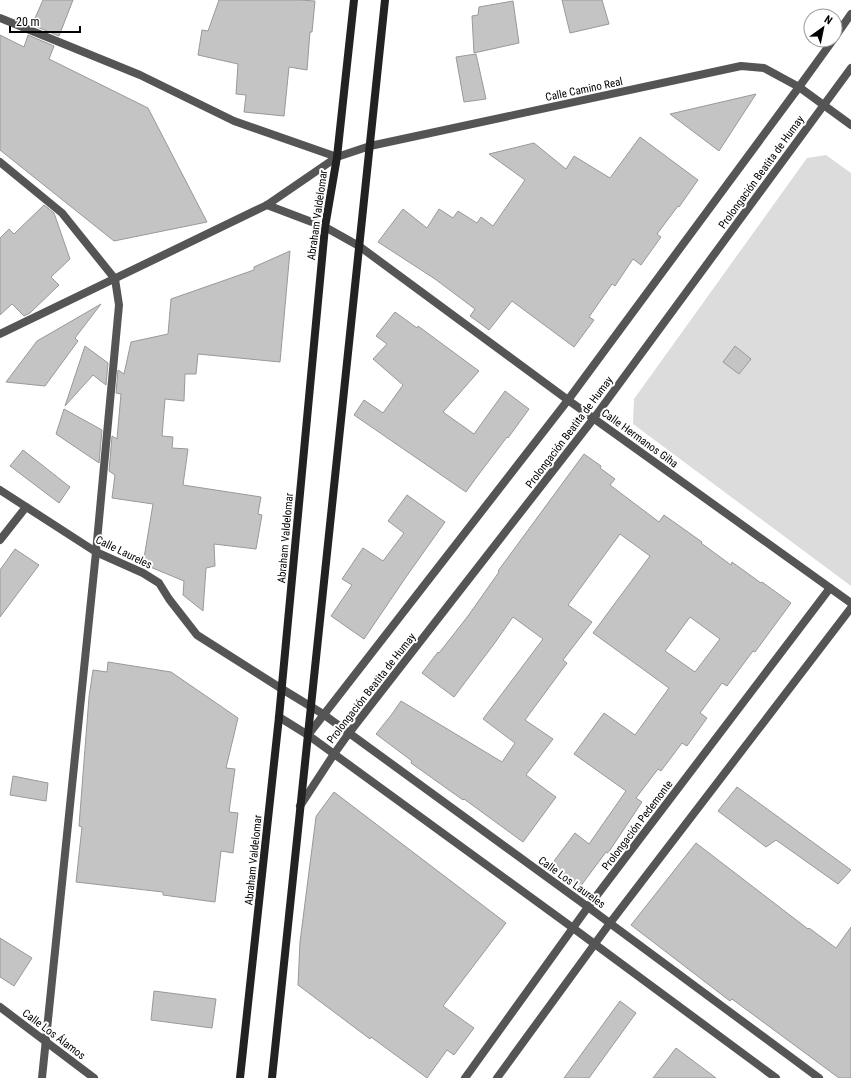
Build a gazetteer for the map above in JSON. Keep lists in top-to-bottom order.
{
  "streets": {
    "main road": ["Abraham Valdelomar"],
    "street": [
      "Calle Camino Real",
      "Prolongación Beatita de Humay",
      "Calle Hermanos Giha",
      "Calle Laureles",
      "Prolongación Pedemonte",
      "Calle Los Laureles",
      "Calle Los Álamos"
    ]
  },
  "crossings": [
    ["Calle Camino Real", "Prolongación Beatita de Humay"],
    ["Calle Camino Real", "Abraham Valdelomar"],
    ["Calle Camino Real", "Calle Hermanos Giha"],
    ["Prolongación Beatita de Humay", "Calle Hermanos Giha"],
    ["Prolongación Beatita de Humay", "Calle Los Laureles"],
    ["Abraham Valdelomar", "Calle Hermanos Giha"],
    ["Abraham Valdelomar", "Calle Laureles"],
    ["Calle Hermanos Giha", "Prolongación Pedemonte"],
    ["Calle Laureles", "Calle Los Laureles"],
    ["Prolongación Pedemonte", "Calle Los Laureles"]
  ],
  "scale_bar": "20 m",
  "north": "top right"
}
